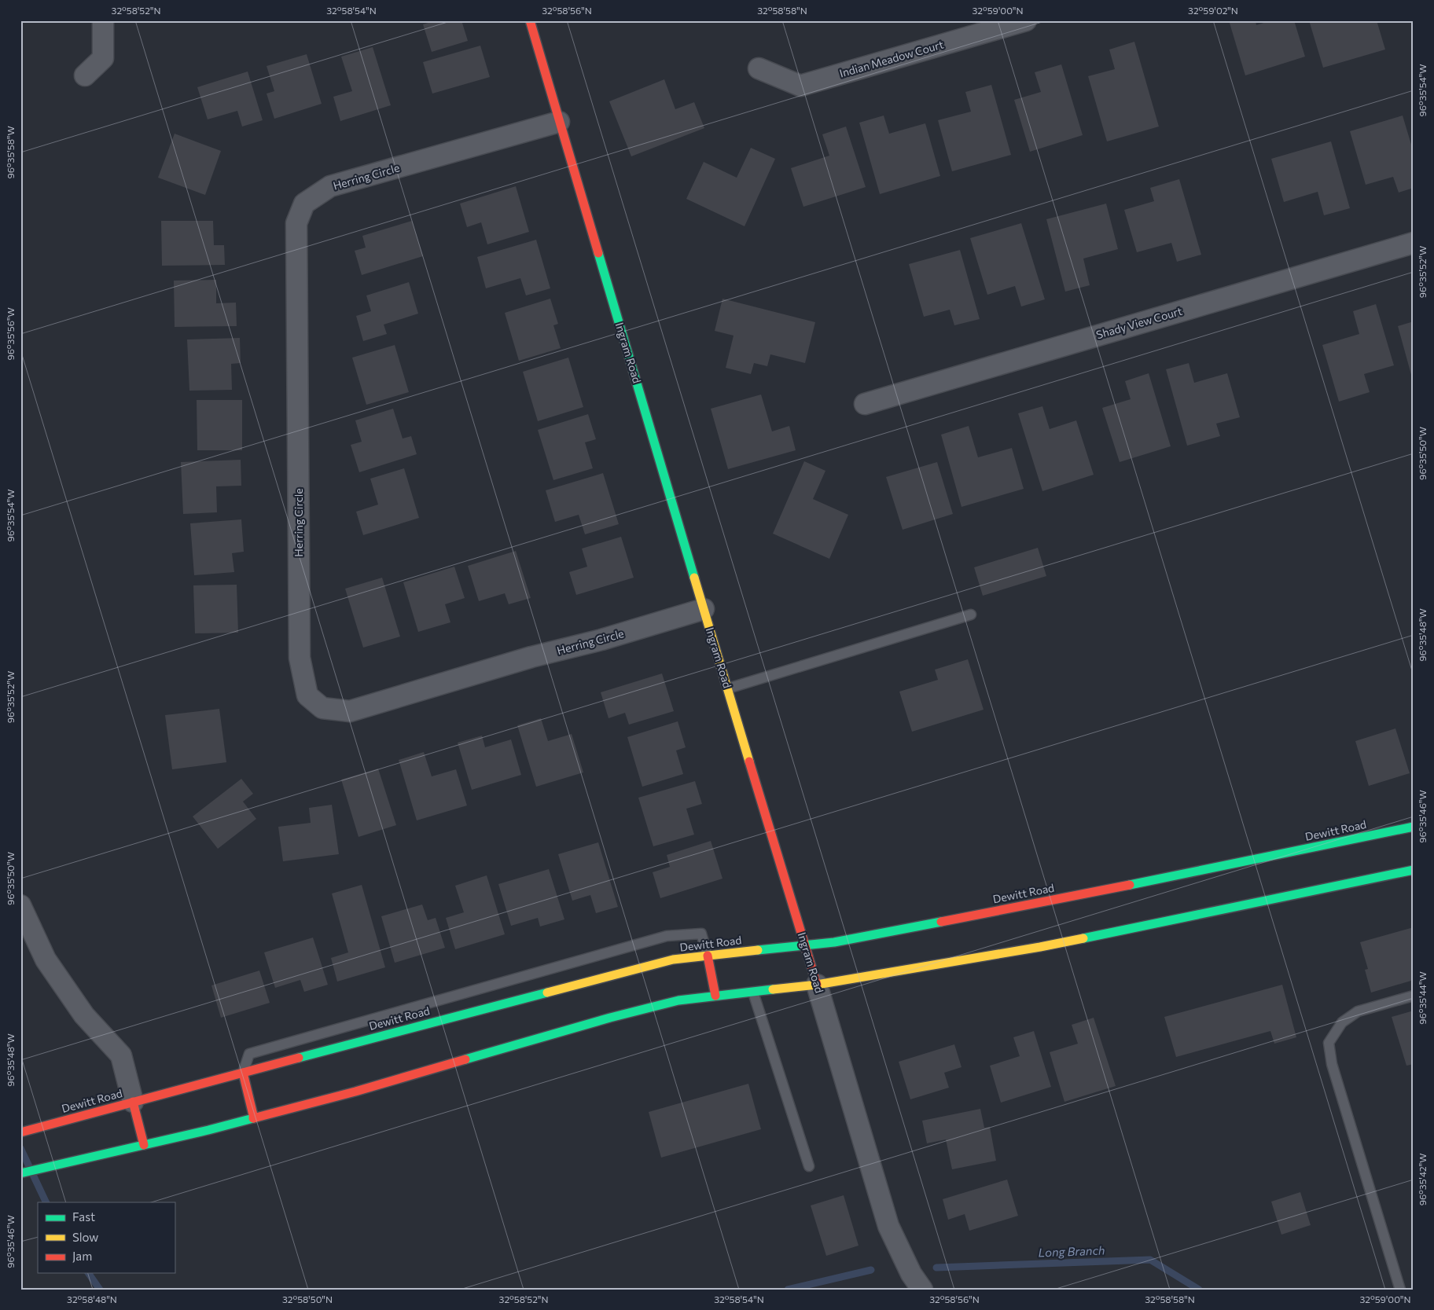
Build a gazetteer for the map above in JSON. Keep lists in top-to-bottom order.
{
  "streets": {
    "main road": ["Ingram Road", "Dewitt Road"],
    "street": ["Indian Meadow Court", "Herring Circle", "Shady View Court"]
  },
  "crossings": [
    ["Herring Circle", "Ingram Road"],
    ["Ingram Road", "Dewitt Road"]
  ],
  "water": ["Long Branch"],
  "legend": ["Fast", "Slow", "Jam"],
  "coordinates": [
    "32°58'52\"N",
    "32°58'54\"N",
    "32°58'56\"N",
    "32°58'58\"N",
    "32°59'00\"N",
    "32°59'02\"N",
    "96°35'54\"W",
    "96°35'58\"W",
    "96°35'52\"W",
    "96°35'56\"W",
    "96°35'50\"W",
    "96°35'48\"W",
    "96°35'46\"W",
    "96°35'44\"W",
    "96°35'42\"W",
    "32°58'48\"N",
    "32°58'50\"N"
  ]
}
